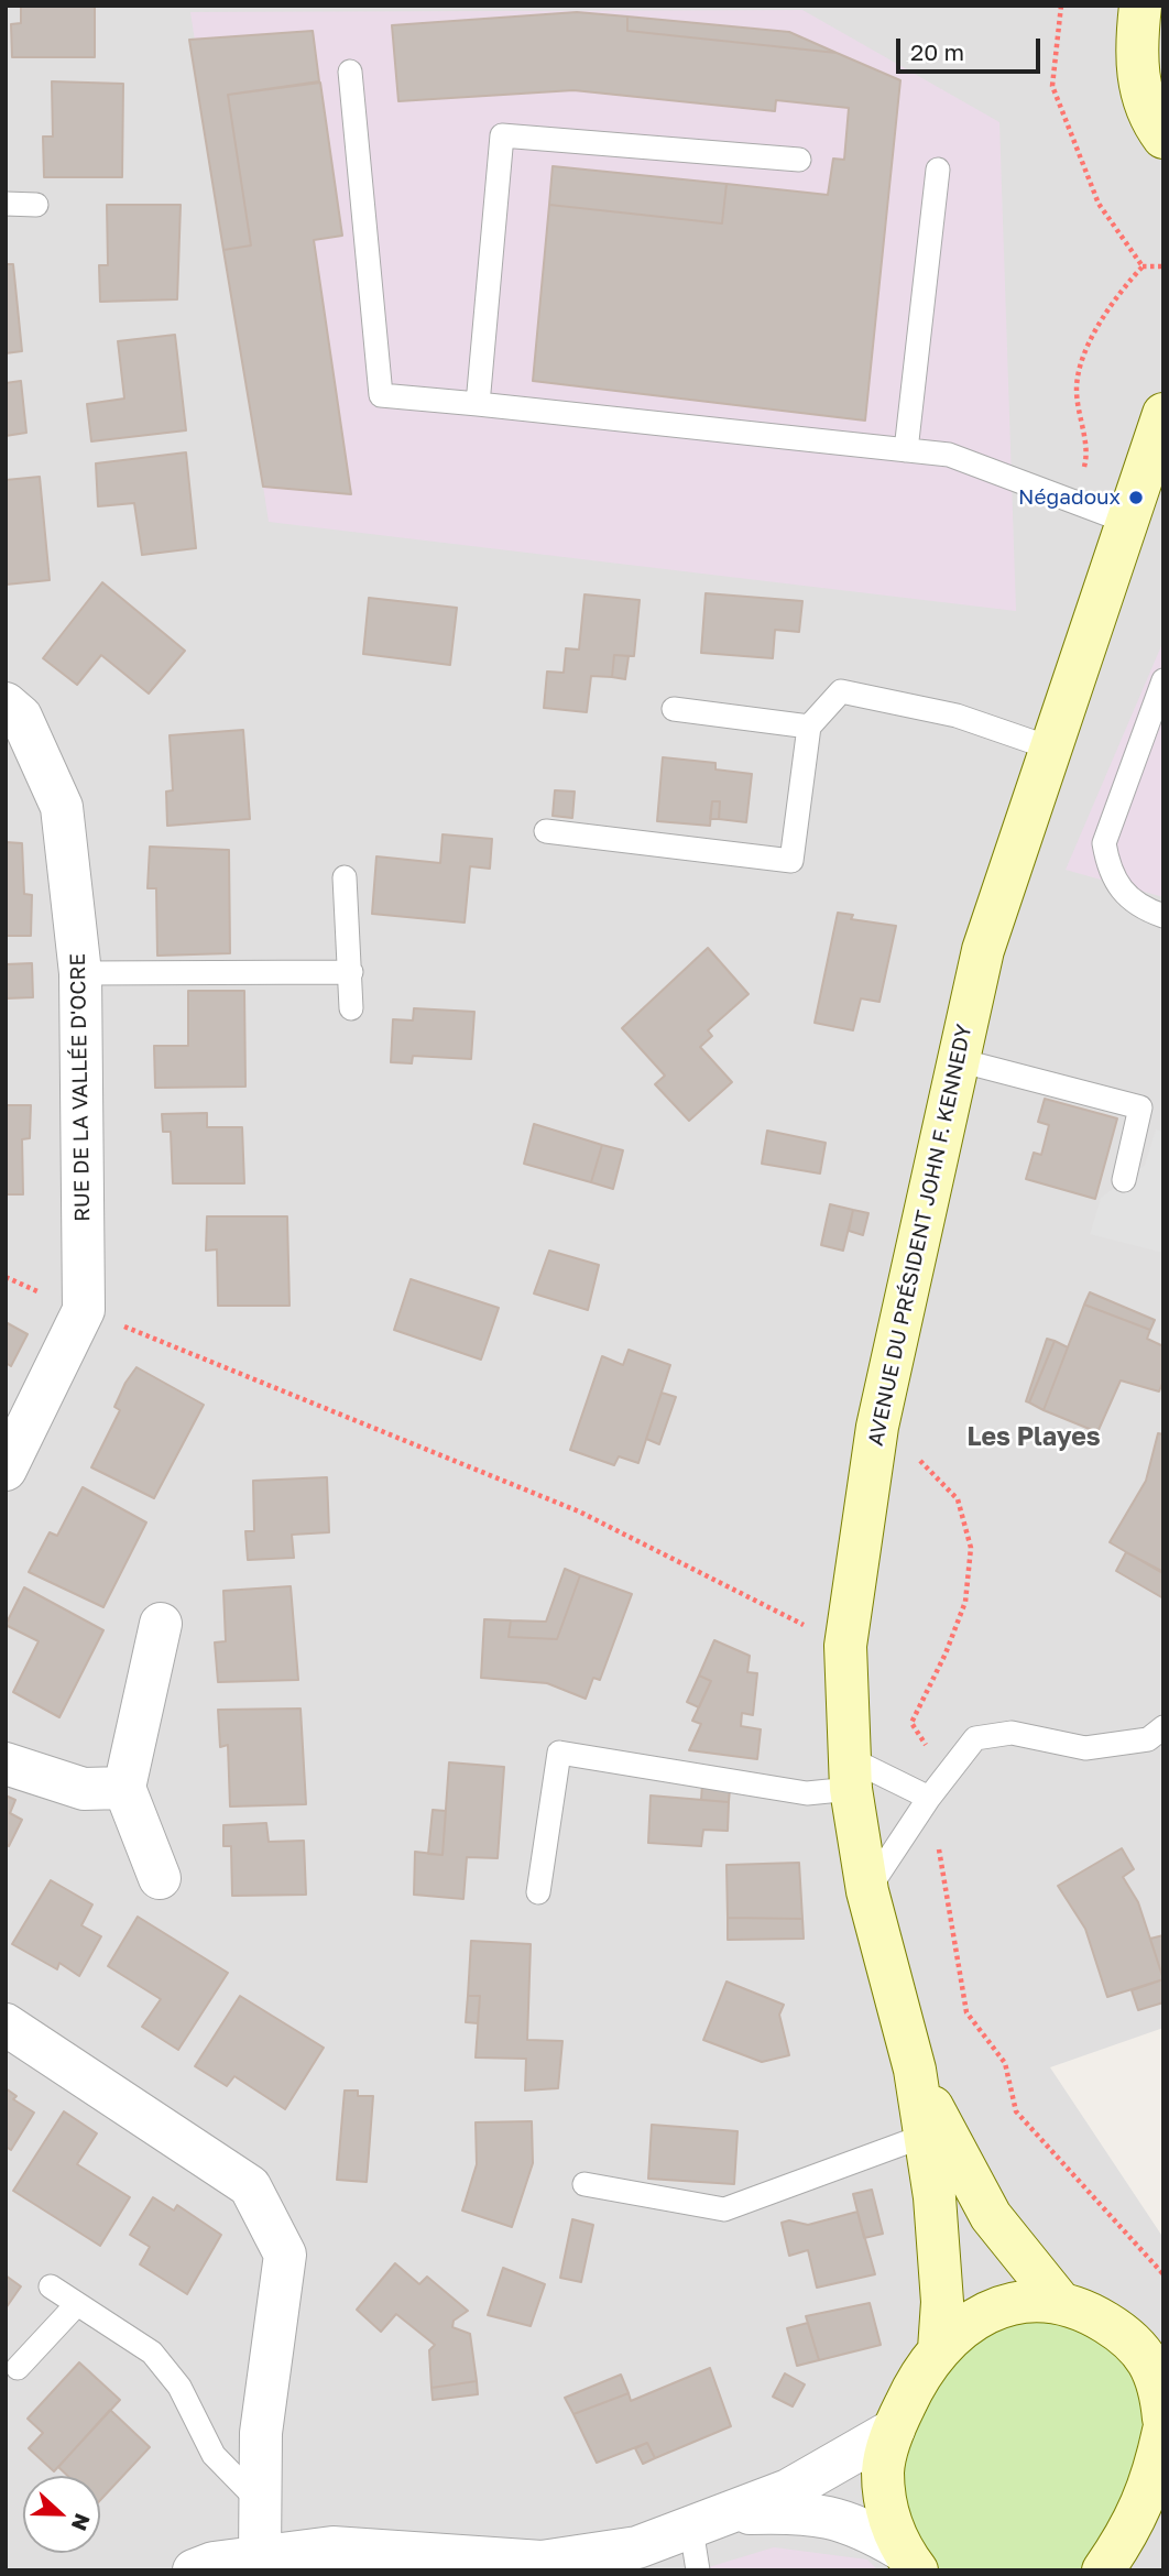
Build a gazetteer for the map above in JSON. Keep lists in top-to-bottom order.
{
  "streets": {
    "main road": ["AVENUE DU PRÉSIDENT JOHN F. KENNEDY"],
    "street": ["RUE DE LA VALLÉE D'OCRE"]
  },
  "districts": ["Les Playes"],
  "places": ["Négadoux"],
  "scale_bar": "20 m",
  "north": "right"
}
